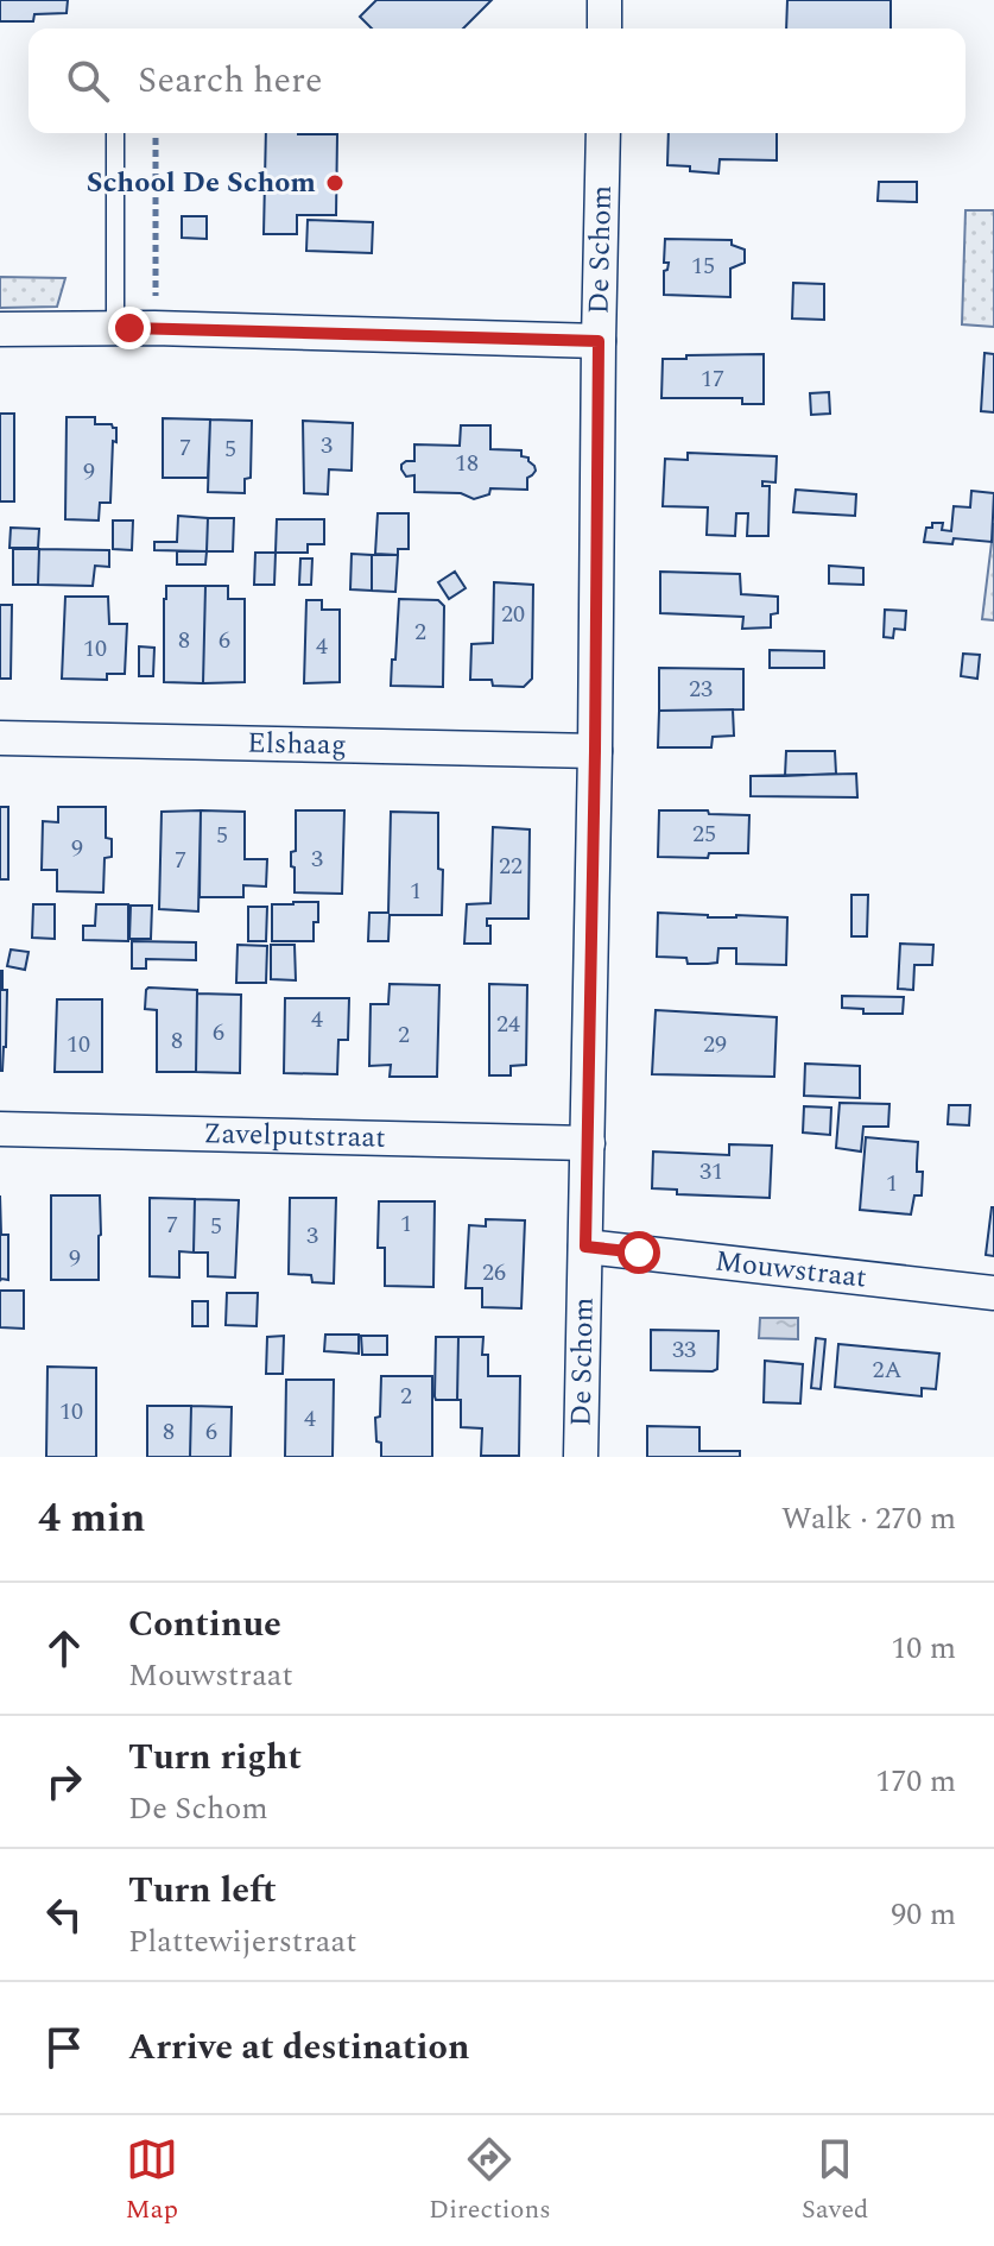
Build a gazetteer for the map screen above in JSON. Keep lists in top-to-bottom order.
{
  "streets": {
    "street": [
      "De Schom",
      "Elshaag",
      "Zavelputstraat",
      "Mouwstraat"
    ]
  },
  "crossings": [
    ["De Schom", "Elshaag"],
    ["De Schom", "Zavelputstraat"],
    ["De Schom", "Mouwstraat"]
  ],
  "places": ["School De Schom"],
  "house_numbers": [
    "15",
    "17",
    "3",
    "7",
    "5",
    "18",
    "9",
    "20",
    "2",
    "8",
    "6",
    "4",
    "10",
    "23",
    "25",
    "5",
    "9",
    "3",
    "7",
    "22",
    "1",
    "4",
    "24",
    "6",
    "2",
    "8",
    "10",
    "29",
    "31",
    "1",
    "1",
    "7",
    "5",
    "3",
    "9",
    "26",
    "33",
    "2A",
    "2",
    "10",
    "4",
    "8",
    "6"
  ],
  "page": {
    "search": "Search here",
    "heading": ["4 min", "Walk · 270 m"],
    "list": [
      ["Continue", "Mouwstraat", "10 m"],
      ["Turn right", "De Schom", "170 m"],
      ["Turn left", "Plattewijerstraat", "90 m"],
      "Arrive at destination"
    ],
    "nav": ["Map", "Directions", "Saved"]
  }
}
